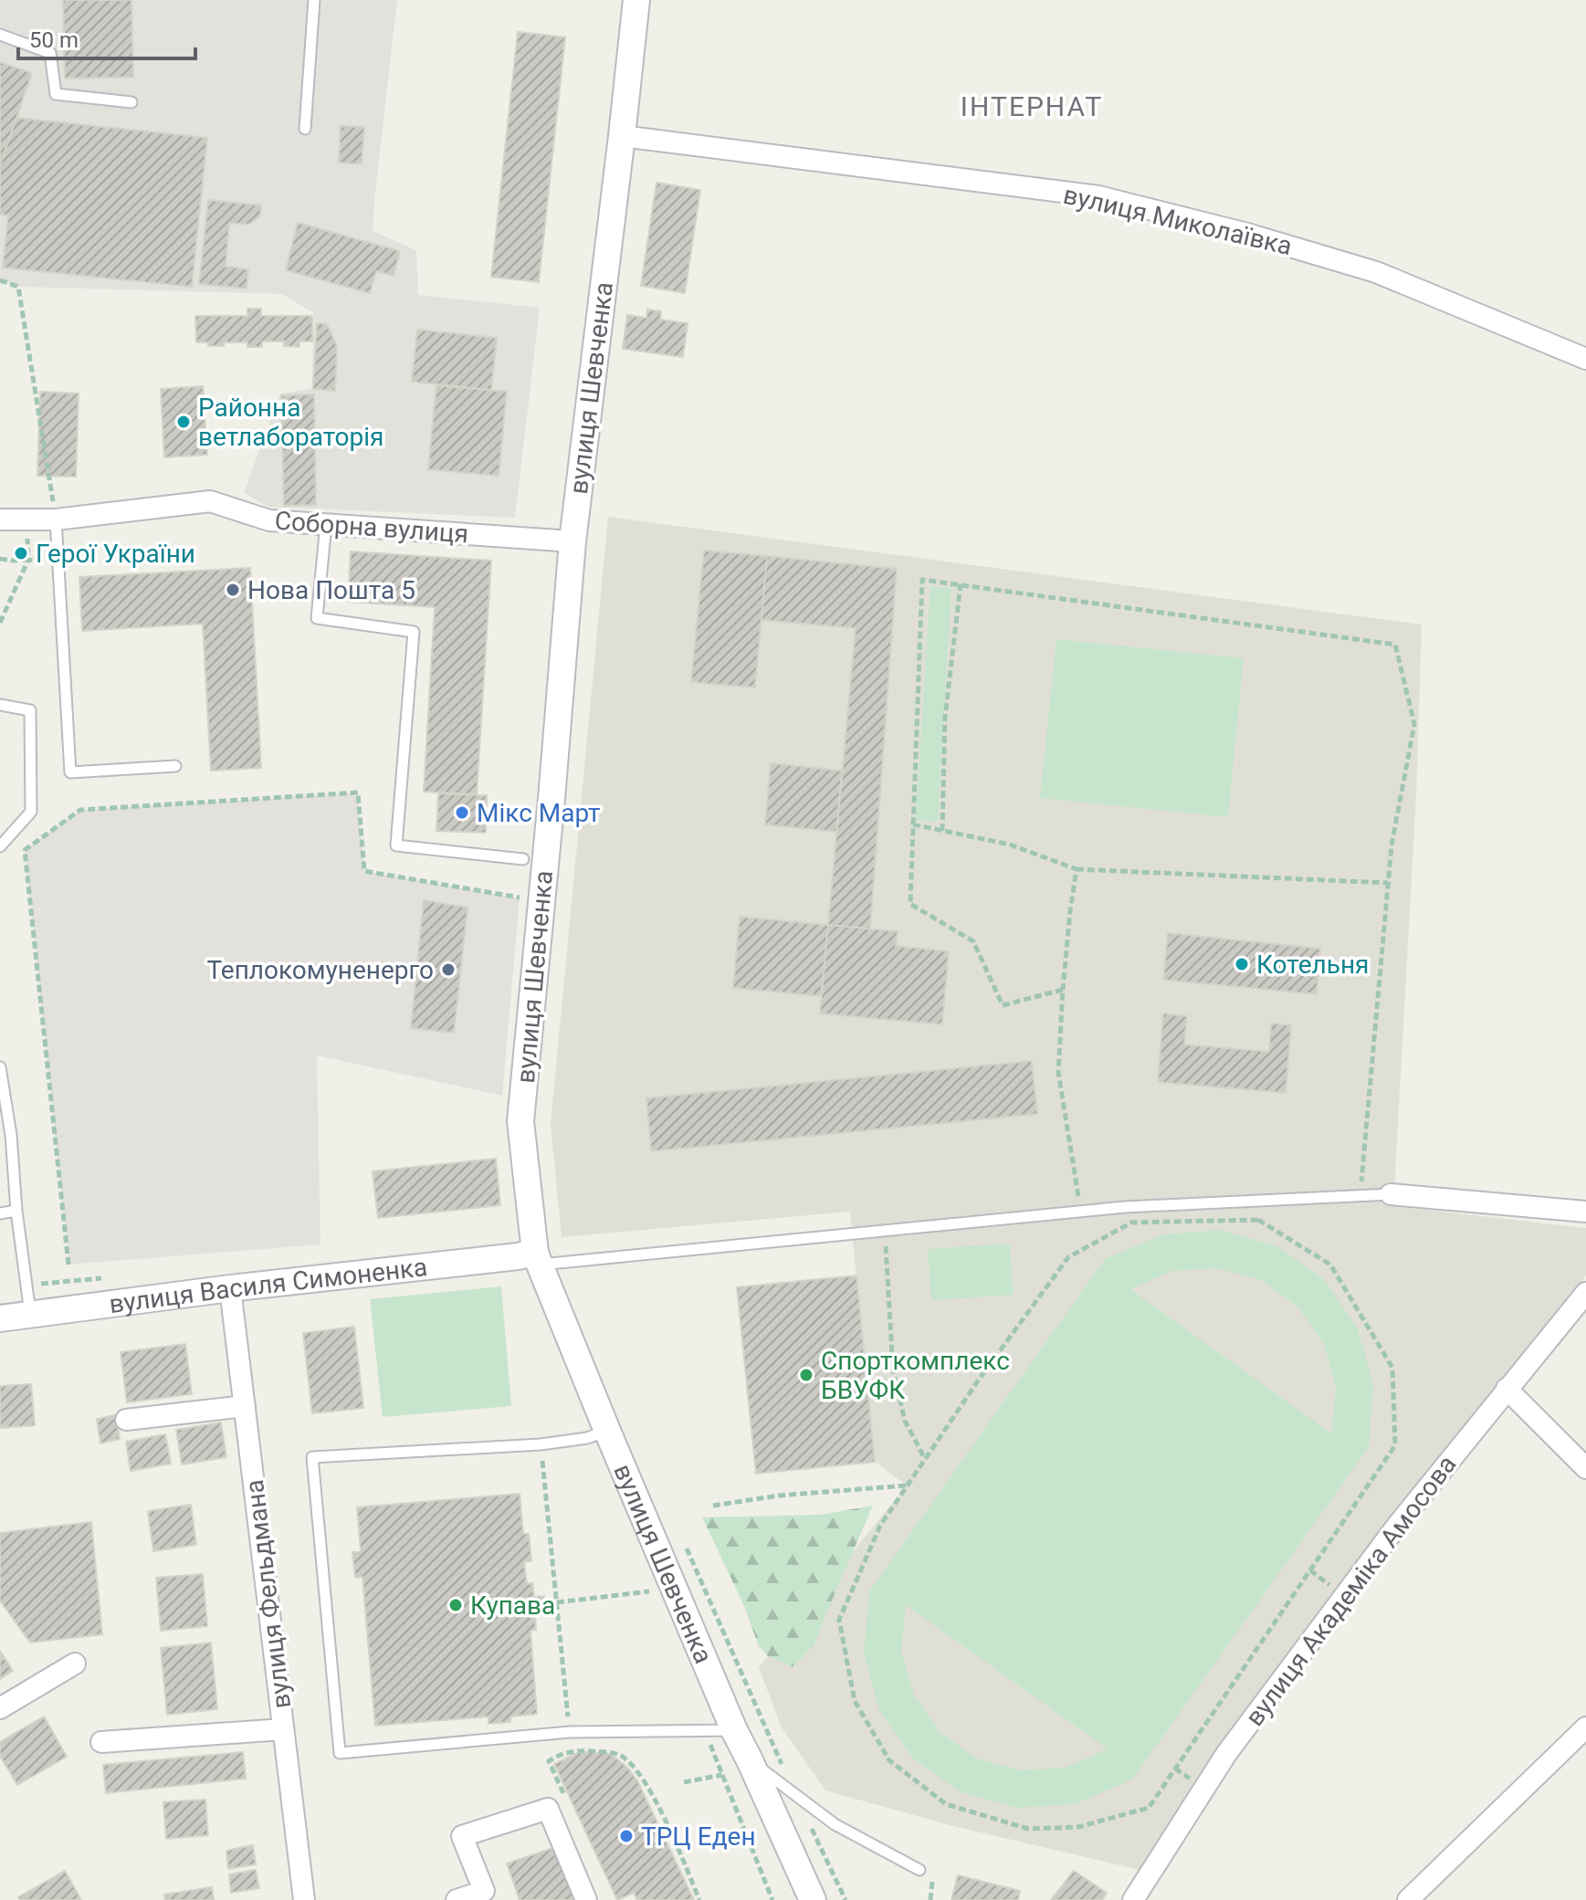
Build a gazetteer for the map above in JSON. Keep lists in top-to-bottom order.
{
  "streets": {
    "street": [
      "вулиця Миколаївка",
      "вулиця Шевченка",
      "Соборна вулиця",
      "вулиця Василя Симоненка",
      "вулиця Академіка Амосова",
      "вулиця Фельдмана"
    ]
  },
  "crossings": [
    ["вулиця Миколаївка", "вулиця Шевченка"],
    ["вулиця Шевченка", "Соборна вулиця"],
    ["вулиця Шевченка", "вулиця Василя Симоненка"],
    ["вулиця Василя Симоненка", "вулиця Фельдмана"]
  ],
  "districts": ["ІНТЕРНАТ"],
  "places": [
    "Районна ветлабораторія",
    "Герої України",
    "Нова Пошта 5",
    "Мікс Март",
    "Котельня",
    "Теплокомуненерго",
    "Спорткомплекс БВУФК",
    "Купава",
    "ТРЦ Еден"
  ],
  "scale_bar": "50 m"
}
